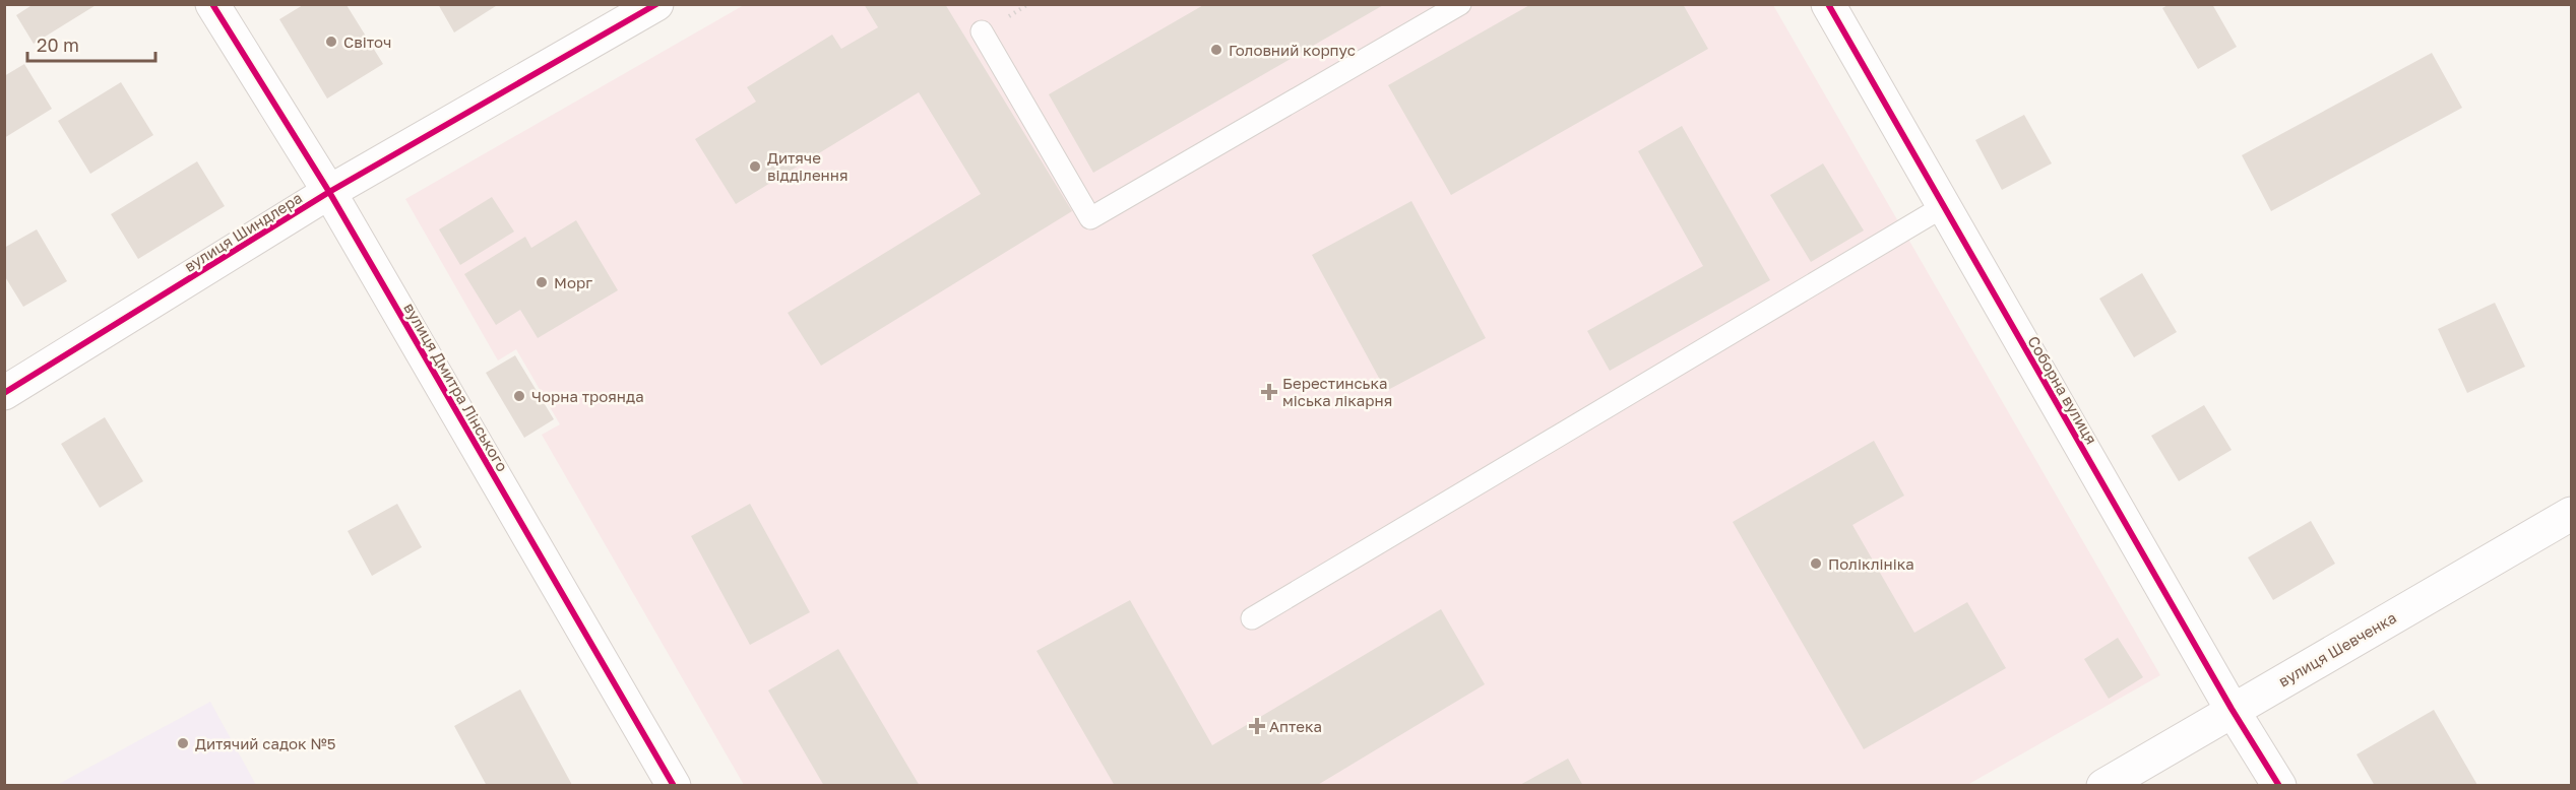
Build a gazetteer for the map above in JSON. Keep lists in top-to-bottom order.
{
  "streets": {
    "street": [
      "вулиця Шиндлера",
      "вулиця Дмитра Лінського",
      "Соборна вулиця",
      "вулиця Шевченка"
    ]
  },
  "crossings": [
    ["вулиця Шиндлера", "вулиця Дмитра Лінського"],
    ["Соборна вулиця", "вулиця Шевченка"]
  ],
  "places": {
    "other": [
      "Світоч",
      "Головний корпус",
      "Дитяче відділення",
      "Морг",
      "Чорна троянда",
      "Поліклініка",
      "Дитячий садок №5"
    ],
    "health": ["Берестинська міська лікарня", "Аптека"]
  },
  "scale_bar": "20 m"
}
